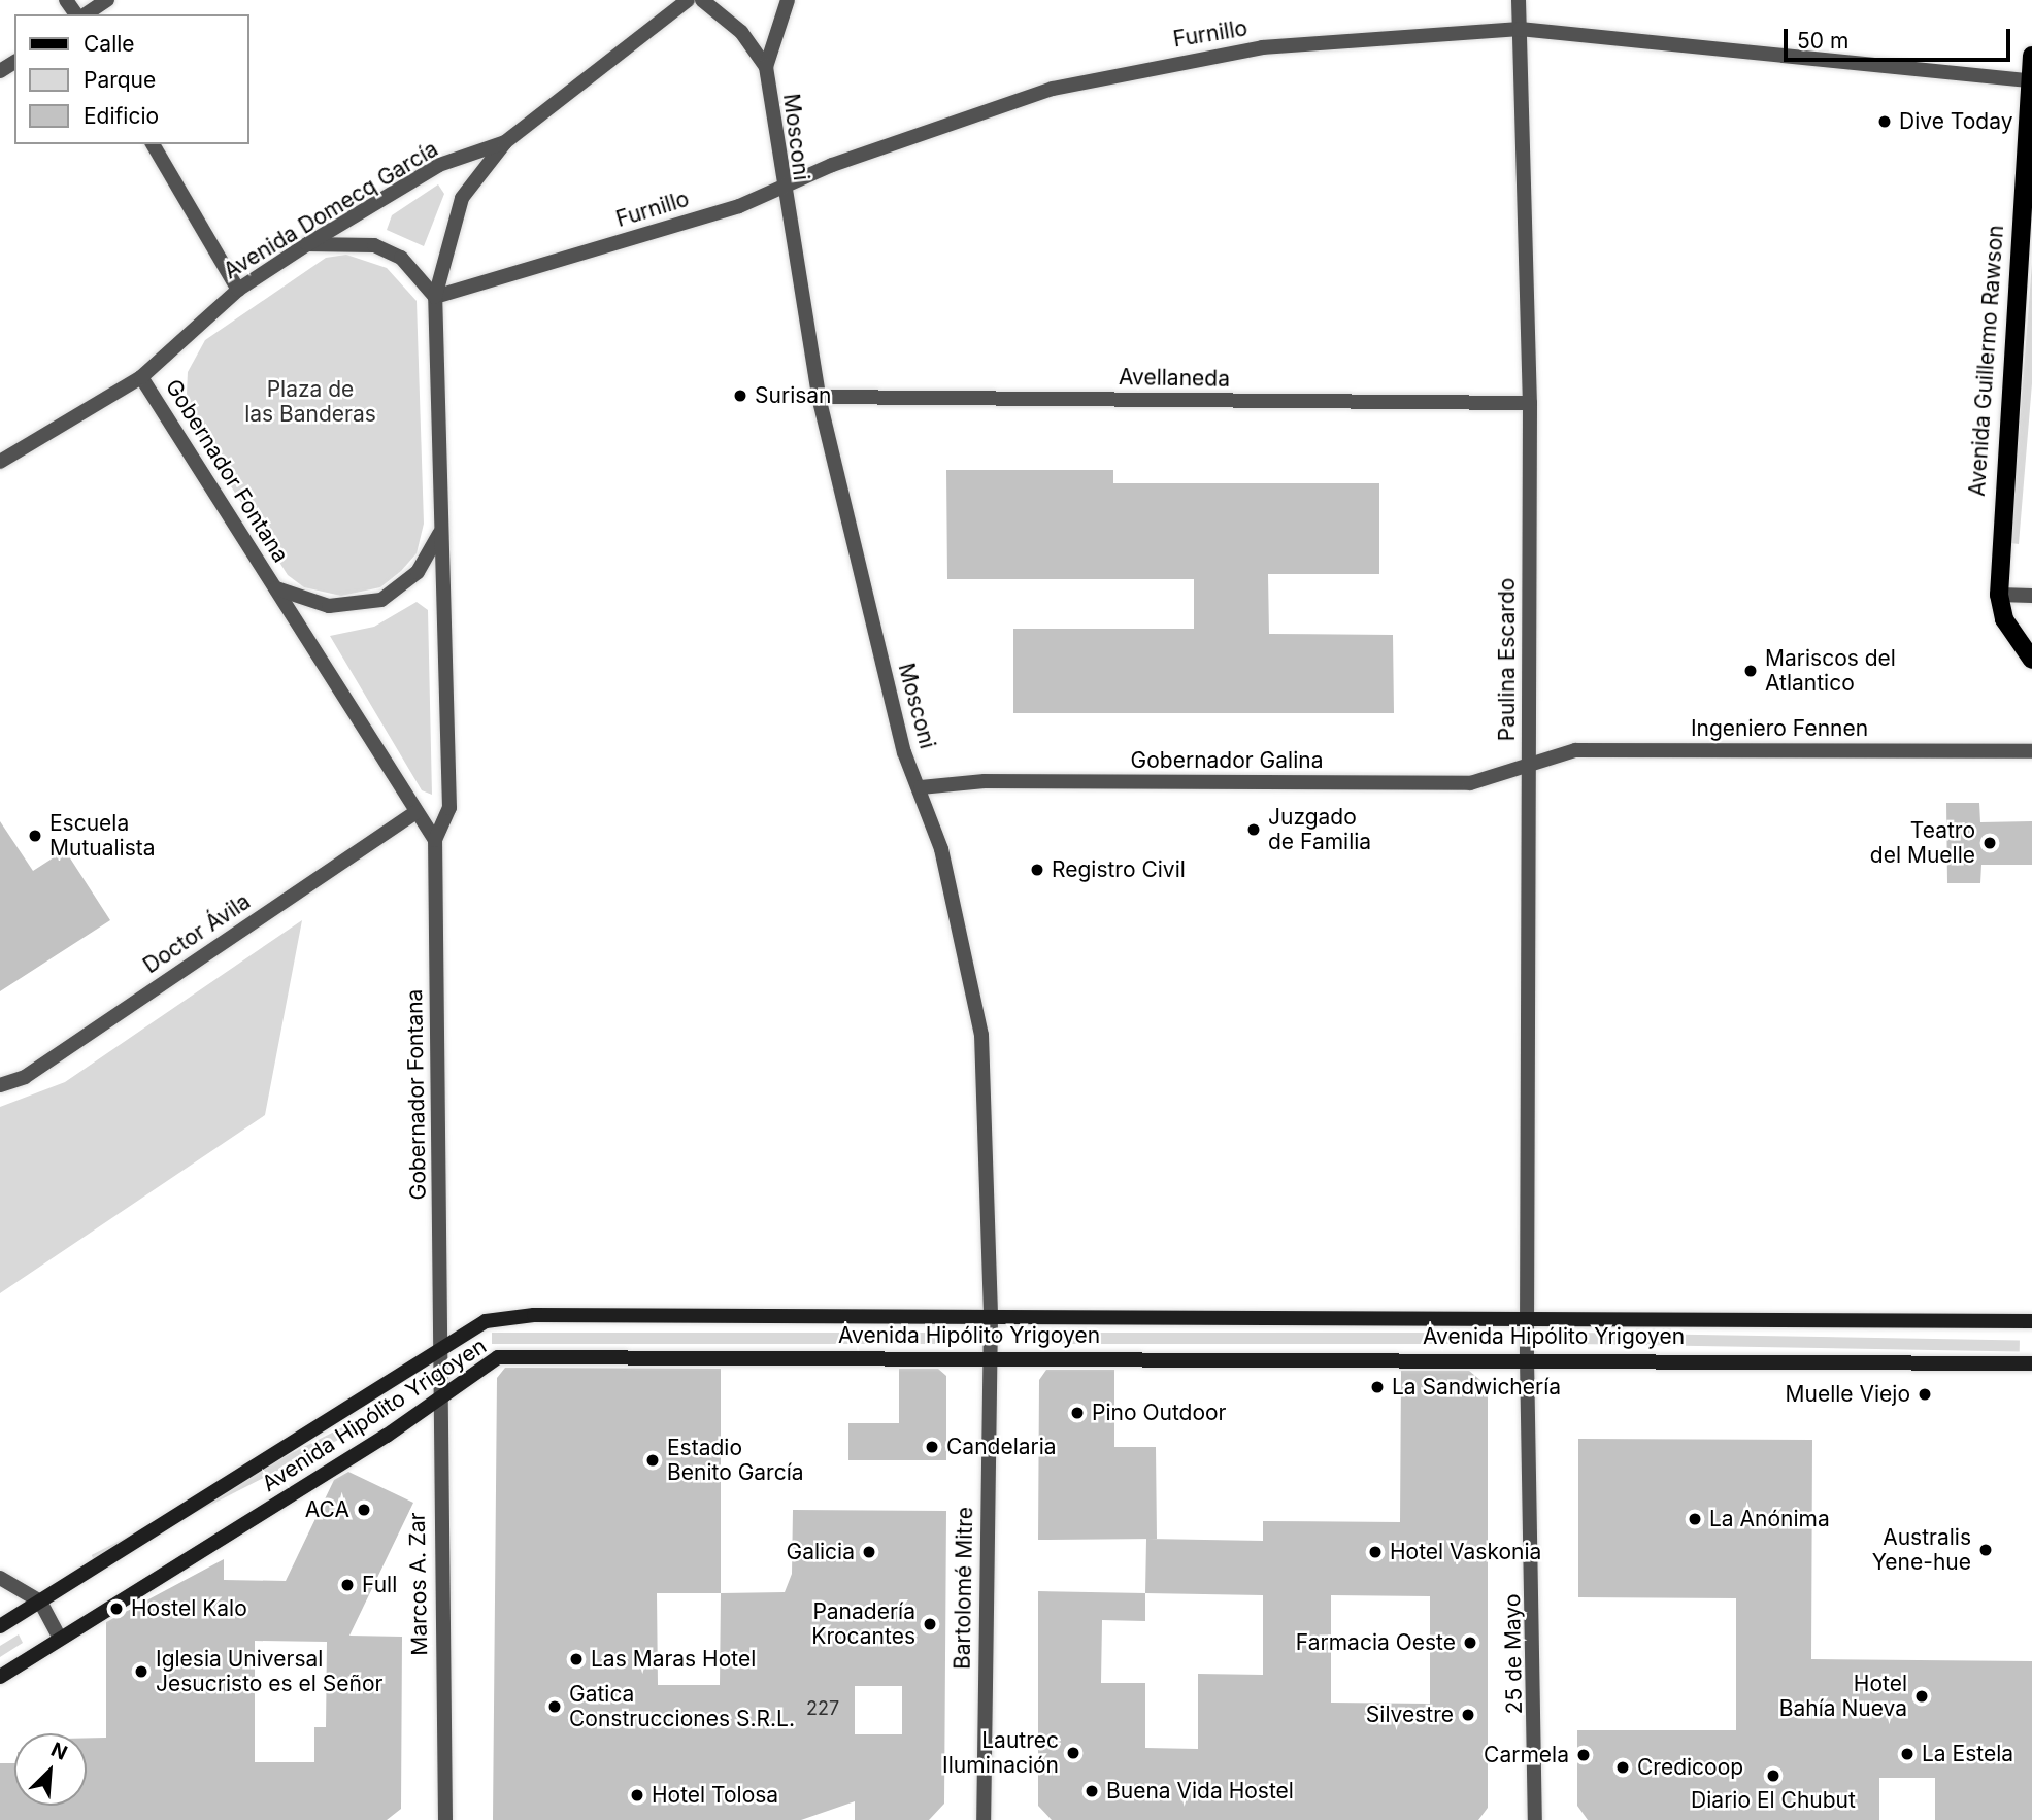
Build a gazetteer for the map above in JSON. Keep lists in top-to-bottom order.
{
  "streets": {
    "main road": ["Avenida Guillermo Rawson", "Avenida Hipólito Yrigoyen"],
    "street": [
      "Furnillo",
      "Mosconi",
      "Avenida Domecq García",
      "Avellaneda",
      "Gobernador Fontana",
      "Paulina Escardo",
      "Ingeniero Fennen",
      "Gobernador Galina",
      "Doctor Ávila",
      "Marcos A. Zar",
      "Bartolomé Mitre",
      "25 de Mayo"
    ]
  },
  "crossings": [
    ["Furnillo", "Mosconi"],
    ["Furnillo", "Avenida Guillermo Rawson"],
    ["Furnillo", "Gobernador Fontana"],
    ["Furnillo", "Paulina Escardo"],
    ["Mosconi", "Avellaneda"],
    ["Mosconi", "Gobernador Galina"],
    ["Mosconi", "Avenida Hipólito Yrigoyen"],
    ["Mosconi", "Bartolomé Mitre"],
    ["Avenida Domecq García", "Gobernador Fontana"],
    ["Avellaneda", "Paulina Escardo"],
    ["Gobernador Fontana", "Doctor Ávila"],
    ["Gobernador Fontana", "Avenida Hipólito Yrigoyen"],
    ["Gobernador Fontana", "Marcos A. Zar"],
    ["Paulina Escardo", "Ingeniero Fennen"],
    ["Paulina Escardo", "Gobernador Galina"],
    ["Paulina Escardo", "Avenida Hipólito Yrigoyen"],
    ["Paulina Escardo", "25 de Mayo"],
    ["Ingeniero Fennen", "Gobernador Galina"],
    ["Avenida Hipólito Yrigoyen", "Marcos A. Zar"],
    ["Avenida Hipólito Yrigoyen", "Bartolomé Mitre"],
    ["Avenida Hipólito Yrigoyen", "25 de Mayo"]
  ],
  "parks": ["Plaza de las Banderas"],
  "places": [
    "Dive Today",
    "Surisan",
    "Mariscos del Atlantico",
    "Juzgado de Familia",
    "Escuela Mutualista",
    "Teatro del Muelle",
    "Registro Civil",
    "La Sandwichería",
    "Muelle Viejo",
    "Pino Outdoor",
    "Candelaria",
    "Estadio Benito García",
    "ACA",
    "La Anónima",
    "Australis Yene-hue",
    "Galicia",
    "Hotel Vaskonia",
    "Full",
    "Hostel Kalo",
    "Panadería Krocantes",
    "Farmacia Oeste",
    "Las Maras Hotel",
    "Iglesia Universal Jesucristo es el Señor",
    "Hotel Bahía Nueva",
    "Gatica Construcciones S.R.L.",
    "Silvestre",
    "Lautrec Iluminación",
    "La Estela",
    "Carmela",
    "Credicoop",
    "Diario El Chubut",
    "Buena Vida Hostel",
    "Hotel Tolosa"
  ],
  "house_numbers": ["227"],
  "legend": ["Calle", "Parque", "Edificio"],
  "scale_bar": "50 m",
  "north": "top right"
}
